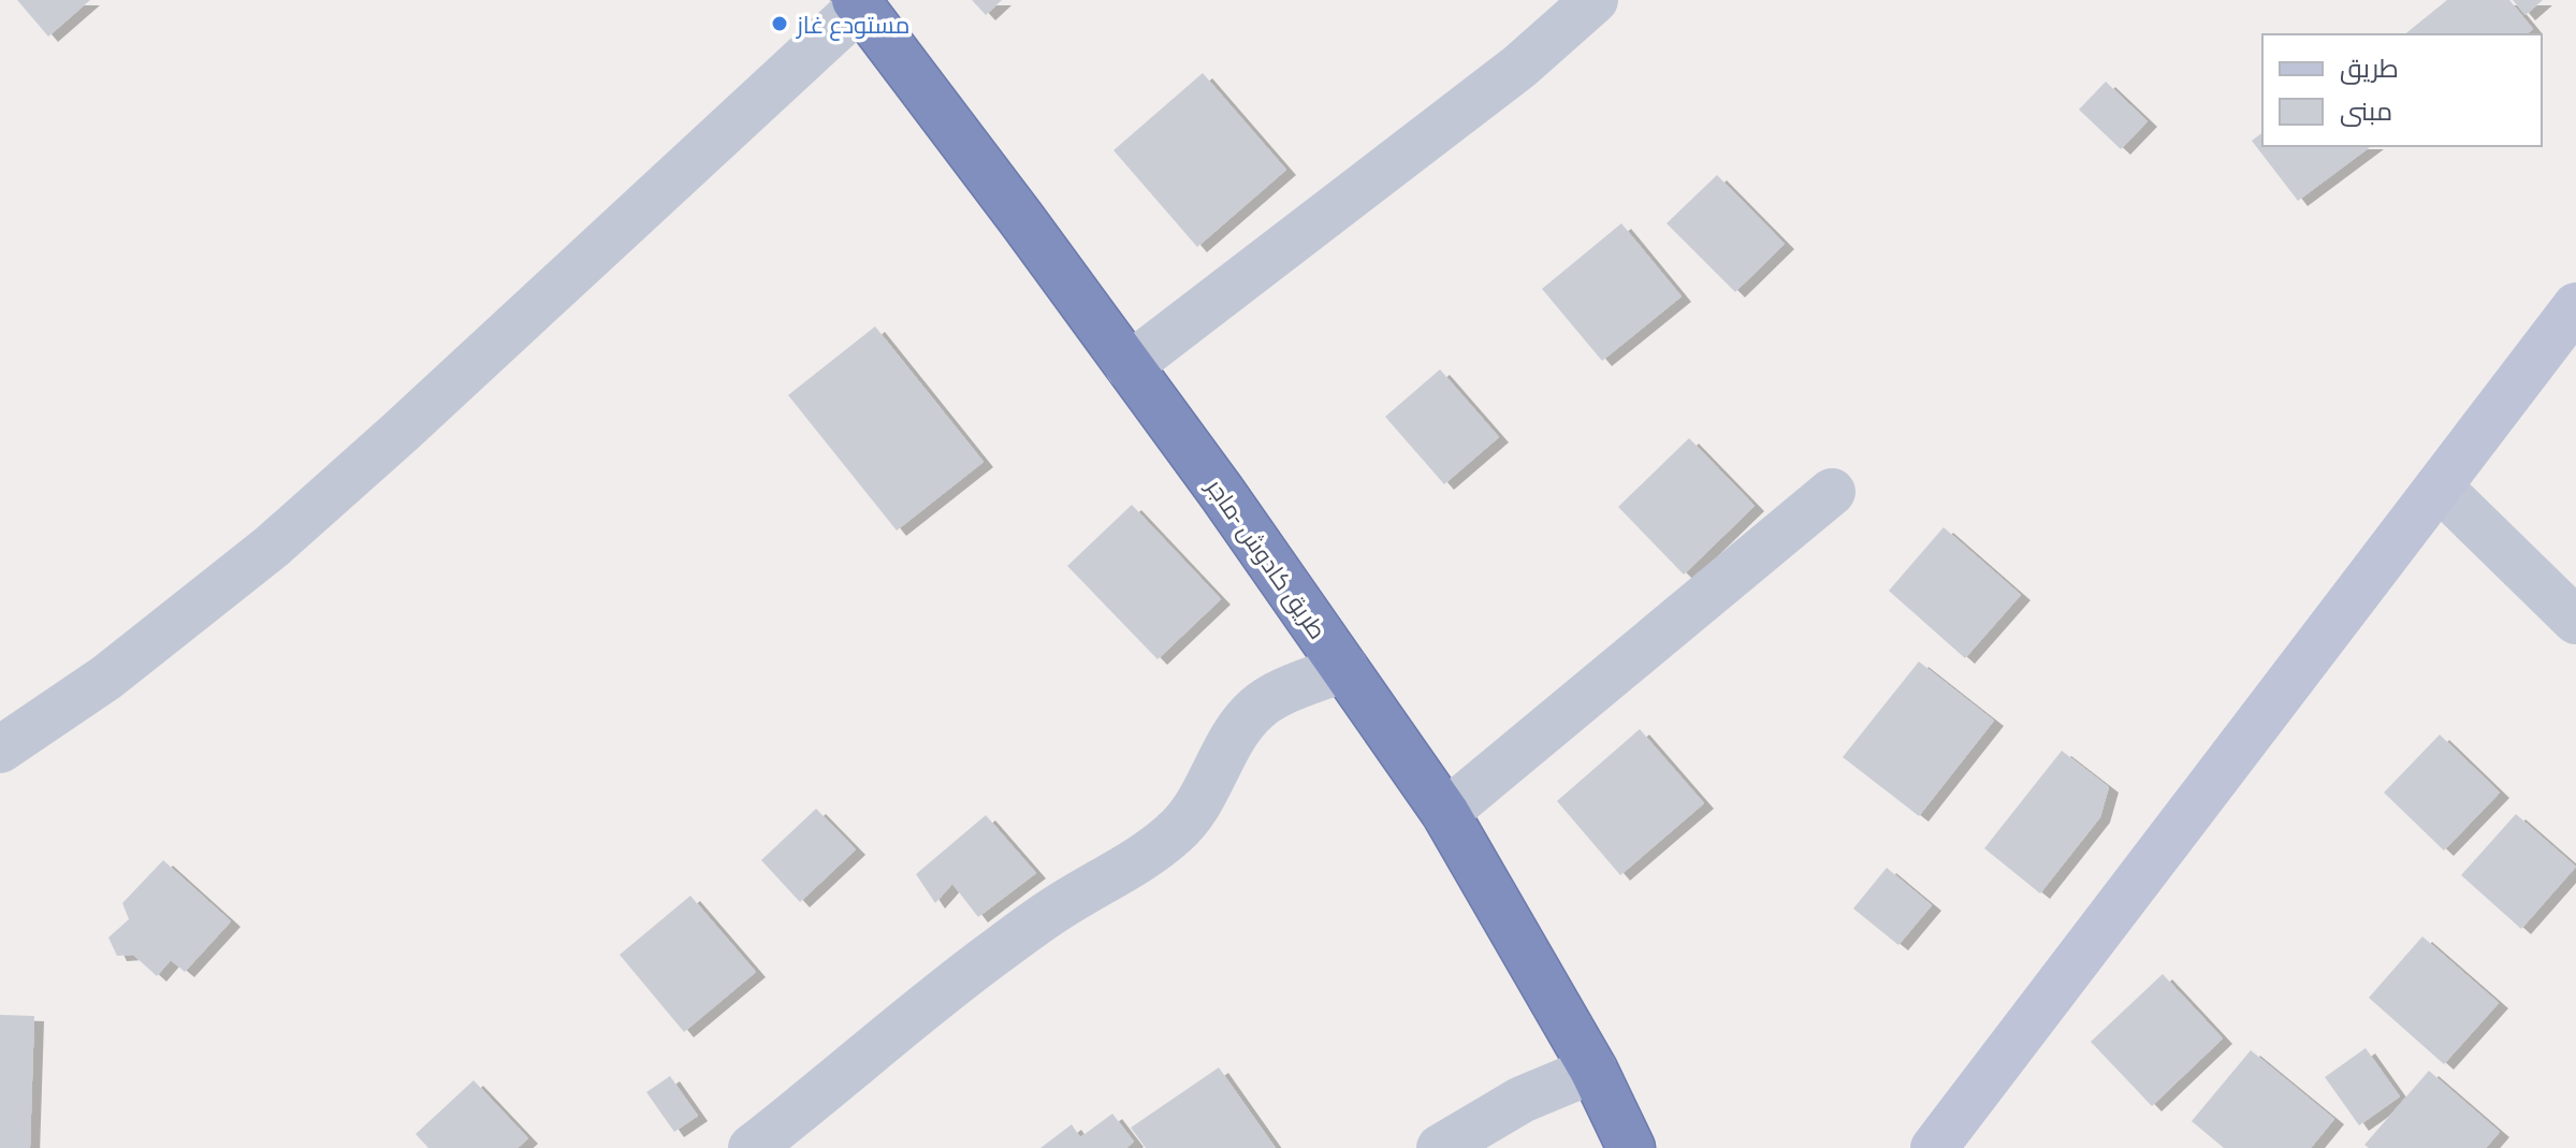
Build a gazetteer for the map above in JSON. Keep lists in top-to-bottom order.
{
  "streets": {
    "highway": ["طريق كادوش -ماجر"]
  },
  "places": ["مستودع غاز"],
  "legend": ["طريق", "مبنى"]
}
